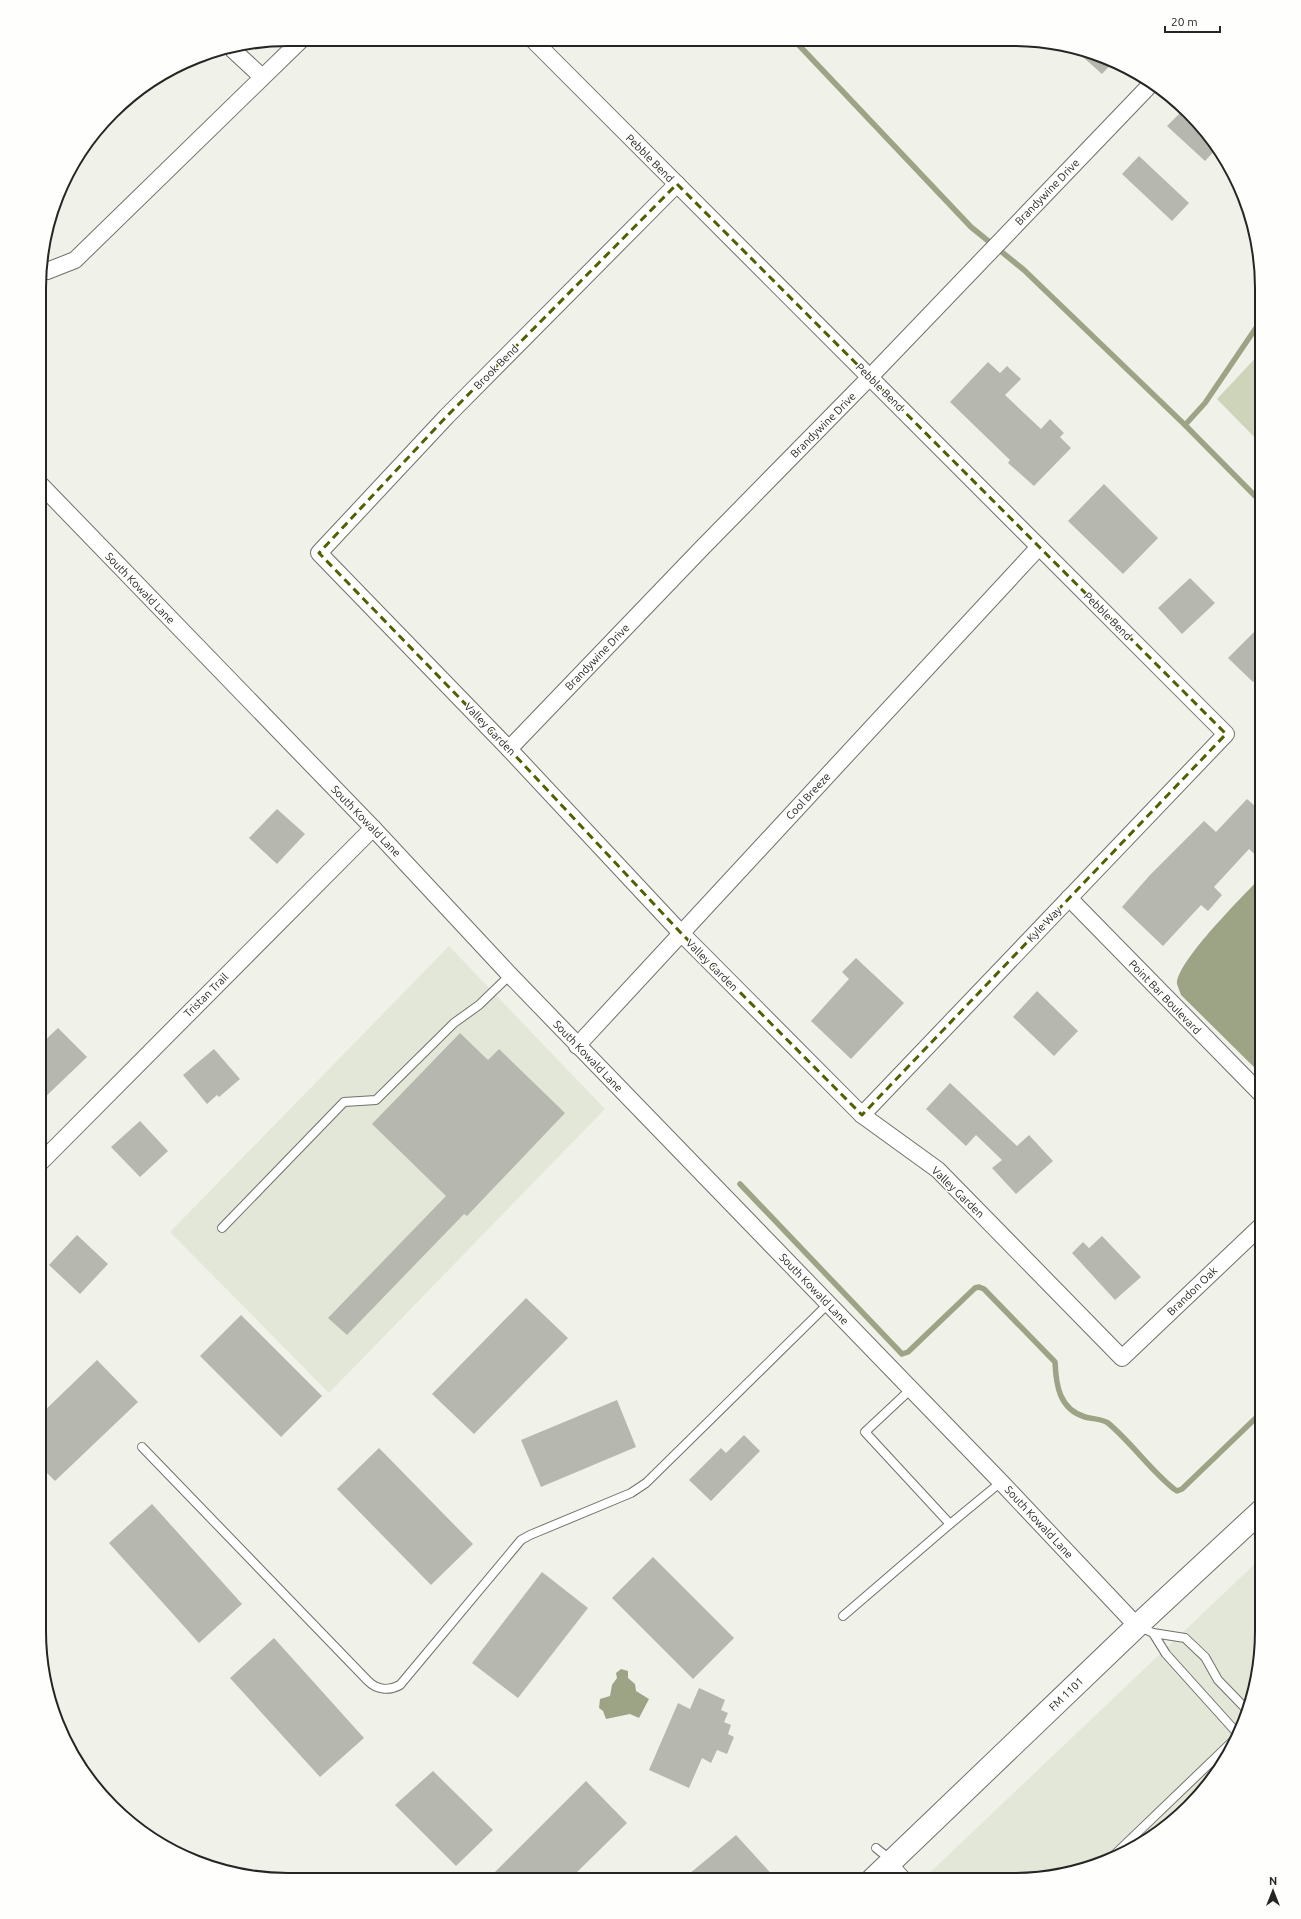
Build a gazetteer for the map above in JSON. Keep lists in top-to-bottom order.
{
  "streets": {
    "main road": ["FM 1101"],
    "street": [
      "Pebble Bend",
      "Brandywine Drive",
      "Brook Bend",
      "South Kowald Lane",
      "Valley Garden",
      "Cool Breeze",
      "Kyle Way",
      "Tristan Trail",
      "Point Bar Boulevard",
      "Brandon Oak"
    ]
  },
  "crossings": [
    ["Pebble Bend", "Brandywine Drive"],
    ["Pebble Bend", "Brook Bend"],
    ["Pebble Bend", "Cool Breeze"],
    ["Pebble Bend", "Kyle Way"],
    ["Brandywine Drive", "Valley Garden"],
    ["Brook Bend", "Valley Garden"],
    ["South Kowald Lane", "Cool Breeze"],
    ["South Kowald Lane", "Tristan Trail"],
    ["South Kowald Lane", "FM 1101"],
    ["Valley Garden", "Cool Breeze"],
    ["Valley Garden", "Kyle Way"],
    ["Valley Garden", "Brandon Oak"],
    ["Kyle Way", "Point Bar Boulevard"]
  ],
  "scale_bar": "20 m",
  "north": "top"
}
